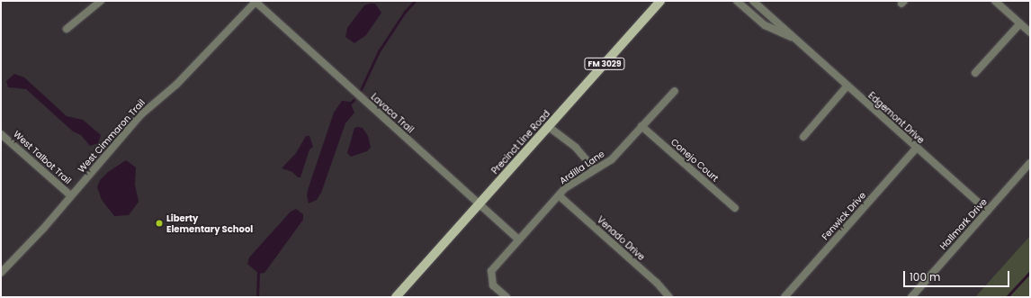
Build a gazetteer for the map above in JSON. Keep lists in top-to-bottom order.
{
  "streets": {
    "main road": ["FM 3029", "Precinct Line Road"],
    "street": [
      "Lavaca Trail",
      "Edgemont Drive",
      "West Cimmaron Trail",
      "West Talbot Trail",
      "Conejo Court",
      "Ardilla Lane",
      "Fenwick Drive",
      "Hallmark Drive",
      "Venado Drive"
    ]
  },
  "crossings": [
    ["Lavaca Trail", "West Cimmaron Trail"],
    ["Lavaca Trail", "Precinct Line Road"],
    ["Lavaca Trail", "Ardilla Lane"],
    ["Edgemont Drive", "Fenwick Drive"],
    ["Edgemont Drive", "Hallmark Drive"],
    ["West Cimmaron Trail", "West Talbot Trail"],
    ["Conejo Court", "Ardilla Lane"],
    ["Ardilla Lane", "Venado Drive"]
  ],
  "places": ["Liberty Elementary School"],
  "scale_bar": "100 m"
}
